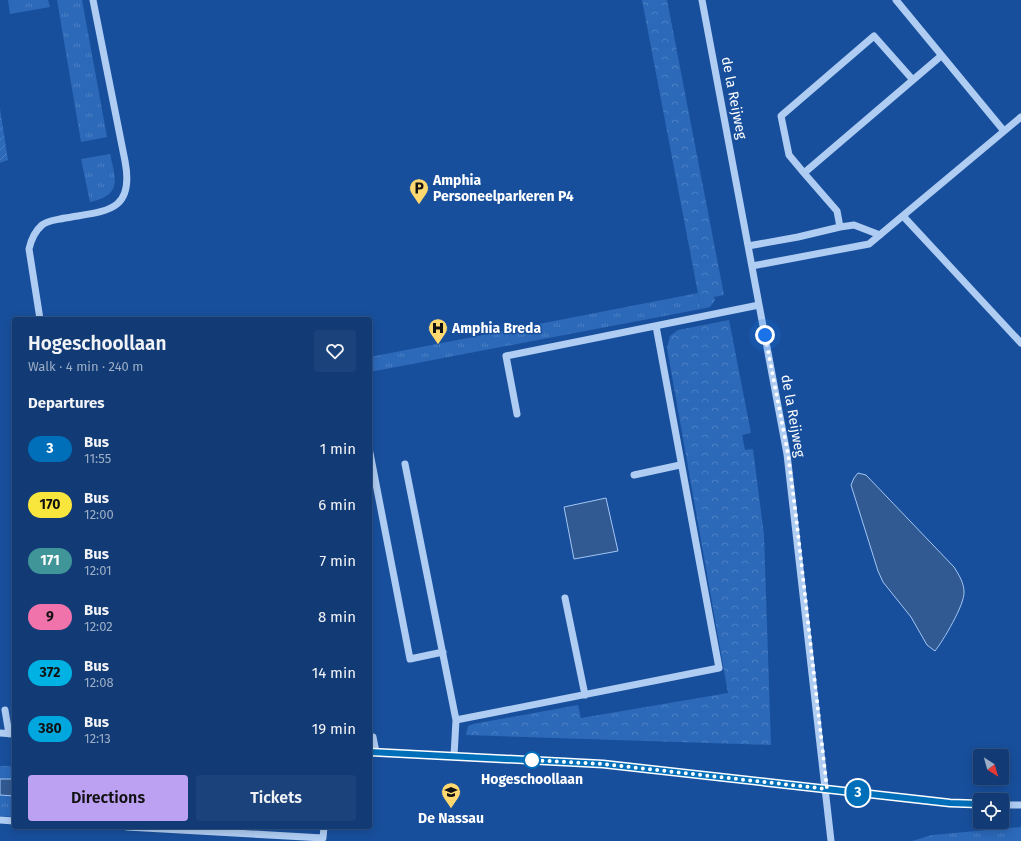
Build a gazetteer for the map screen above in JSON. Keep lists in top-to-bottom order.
{
  "streets": {
    "street": ["de la Reijweg"]
  },
  "places": {
    "parking": ["Amphia Personeelparkeren P4"],
    "hospital": ["Amphia Breda"],
    "other": ["Hogeschoollaan"],
    "school or university": ["De Nassau"]
  },
  "lines": ["bus line 3"],
  "north": "bottom right",
  "page": {
    "on_map": "3",
    "heading": [
      ["Hogeschoollaan", "Walk · 4 min · 240 m"],
      "Departures"
    ],
    "list": [
      {
        "mark": "3",
        "name": "Bus",
        "note": "11:55",
        "value": "1 min"
      },
      {
        "mark": "170",
        "name": "Bus",
        "note": "12:00",
        "value": "6 min"
      },
      {
        "mark": "171",
        "name": "Bus",
        "note": "12:01",
        "value": "7 min"
      },
      {
        "mark": "9",
        "name": "Bus",
        "note": "12:02",
        "value": "8 min"
      },
      {
        "mark": "372",
        "name": "Bus",
        "note": "12:08",
        "value": "14 min"
      },
      {
        "mark": "380",
        "name": "Bus",
        "note": "12:13",
        "value": "19 min"
      }
    ],
    "buttons": ["Directions", "Tickets"]
  }
}
